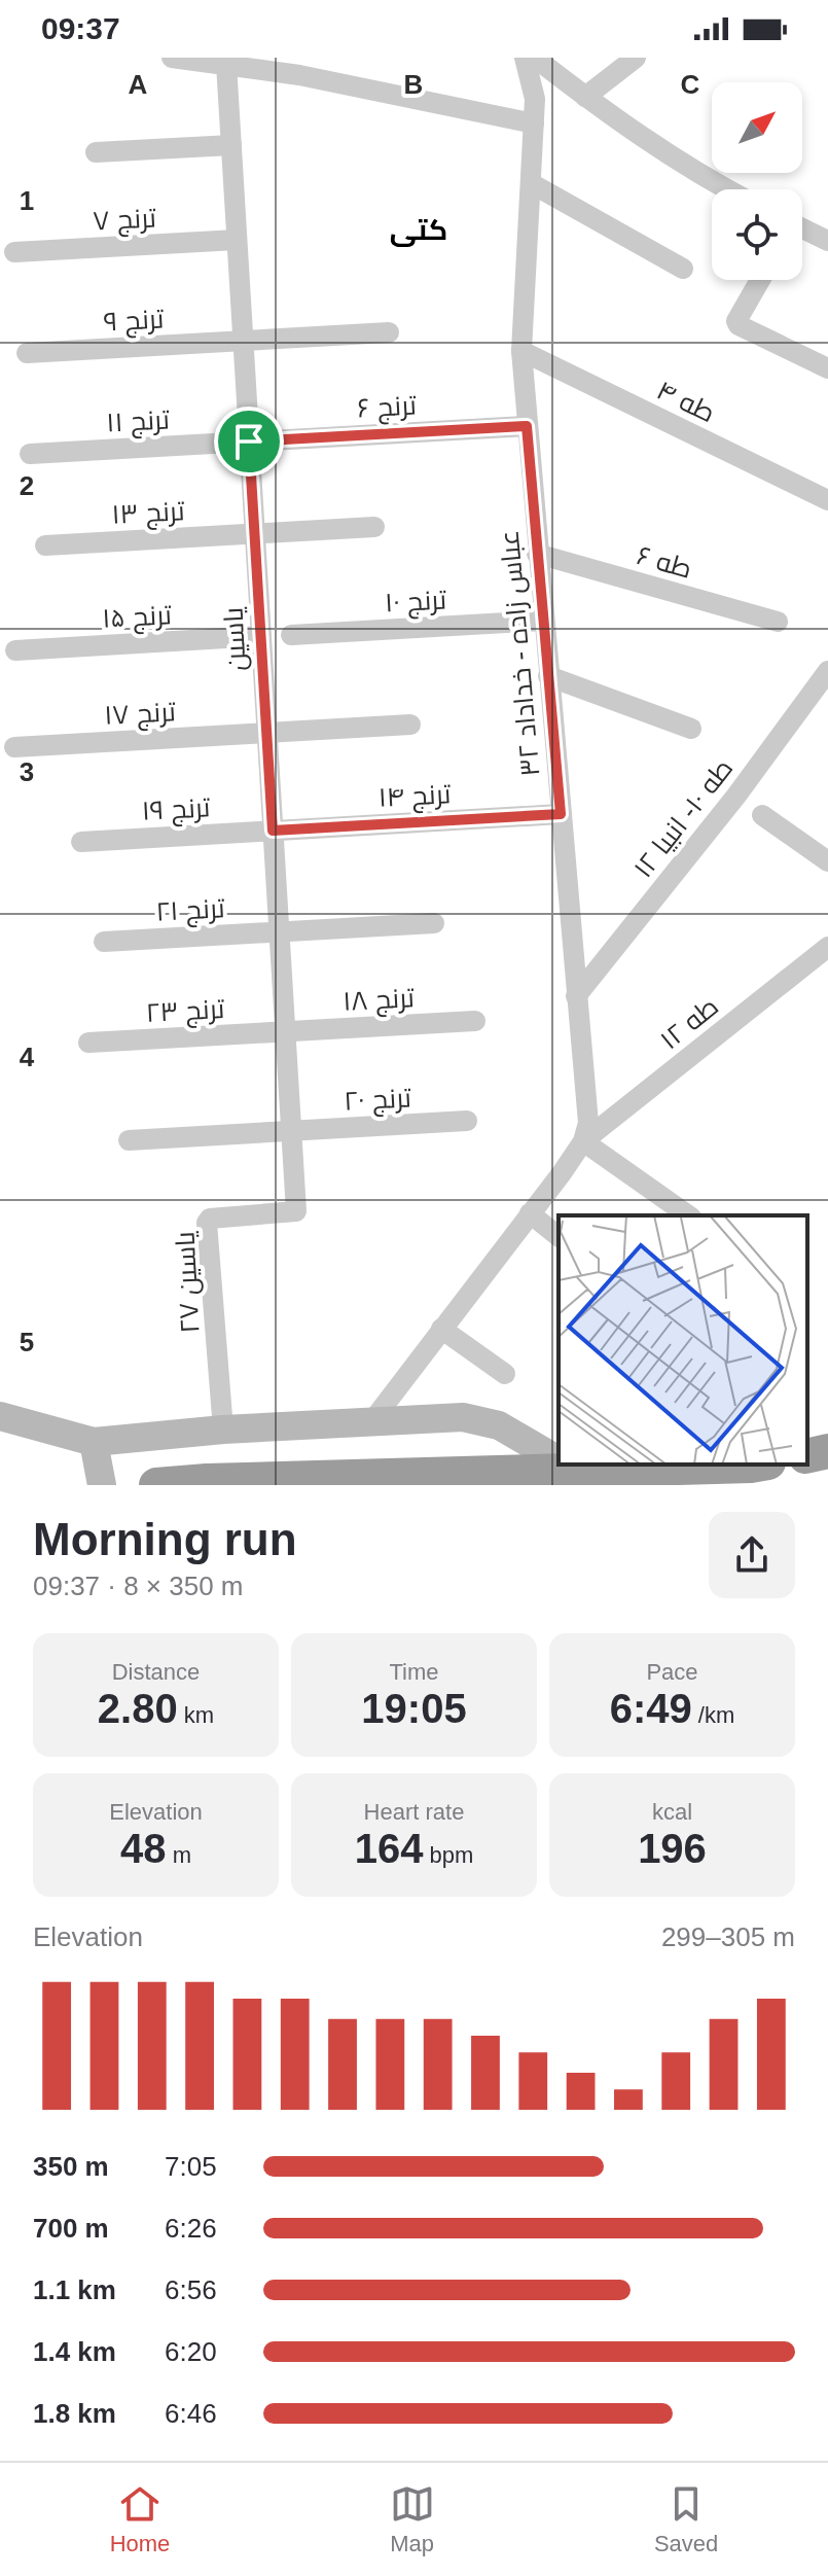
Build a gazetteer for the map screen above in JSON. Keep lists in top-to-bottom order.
{
  "streets": {
    "street": [
      "ترنج ۷",
      "ترنج ۹",
      "طه ۴",
      "ترنج ۶",
      "ترنج ۱۱",
      "ترنج ۱۳",
      "طه ۶",
      "ترنج ۱۰",
      "ترنج ۱۵",
      "یاسین",
      "عباس زاده - خداداد ۳۲",
      "ترنج ۱۷",
      "ترنج ۱۴",
      "ترنج ۱۹",
      "طه ۱۰- انبیا ۱۲",
      "ترنج ۲۱",
      "ترنج ۱۸",
      "ترنج ۲۳",
      "طه ۱۲",
      "ترنج ۲۰",
      "یاسین ۲۷"
    ]
  },
  "crossings": [
    ["ترنج ۷", "یاسین"],
    ["ترنج ۹", "یاسین"],
    ["طه ۴", "عباس زاده - خداداد ۳۲"],
    ["ترنج ۶", "ترنج ۱۱"],
    ["ترنج ۶", "یاسین"],
    ["ترنج ۶", "عباس زاده - خداداد ۳۲"],
    ["ترنج ۱۱", "یاسین"],
    ["ترنج ۱۳", "یاسین"],
    ["طه ۶", "عباس زاده - خداداد ۳۲"],
    ["ترنج ۱۰", "عباس زاده - خداداد ۳۲"],
    ["ترنج ۱۵", "یاسین"],
    ["یاسین", "ترنج ۱۷"],
    ["یاسین", "ترنج ۱۴"],
    ["یاسین", "ترنج ۱۹"],
    ["یاسین", "ترنج ۲۱"],
    ["یاسین", "ترنج ۱۸"],
    ["یاسین", "ترنج ۲۳"],
    ["یاسین", "ترنج ۲۰"],
    ["یاسین", "یاسین ۲۷"],
    ["عباس زاده - خداداد ۳۲", "ترنج ۱۴"],
    ["عباس زاده - خداداد ۳۲", "طه ۱۰- انبیا ۱۲"],
    ["عباس زاده - خداداد ۳۲", "طه ۱۲"],
    ["ترنج ۱۴", "ترنج ۱۹"],
    ["ترنج ۱۸", "ترنج ۲۳"]
  ],
  "districts": ["کتی"],
  "north": "top right",
  "page": {
    "status": "09:37",
    "heading": ["Morning run", "09:37 · 8 × 350 m"],
    "stats": [
      ["Distance", "2.80 km"],
      ["Time", "19:05"],
      ["Pace", "6:49 /km"],
      ["Elevation", "48 m"],
      ["Heart rate", "164 bpm"],
      ["kcal", "196"]
    ],
    "chart": ["Elevation", "299–305 m"],
    "list": [
      {
        "name": "350 m",
        "note": "7:05"
      },
      {
        "name": "700 m",
        "note": "6:26"
      },
      {
        "name": "1.1 km",
        "note": "6:56"
      },
      {
        "name": "1.4 km",
        "note": "6:20"
      },
      {
        "name": "1.8 km",
        "note": "6:46"
      }
    ],
    "tabs": ["Home", "Map", "Saved"]
  },
  "grid": {
    "columns": ["A", "B", "C"],
    "rows": [
      "1",
      "2",
      "3",
      "4",
      "5"
    ]
  }
}
